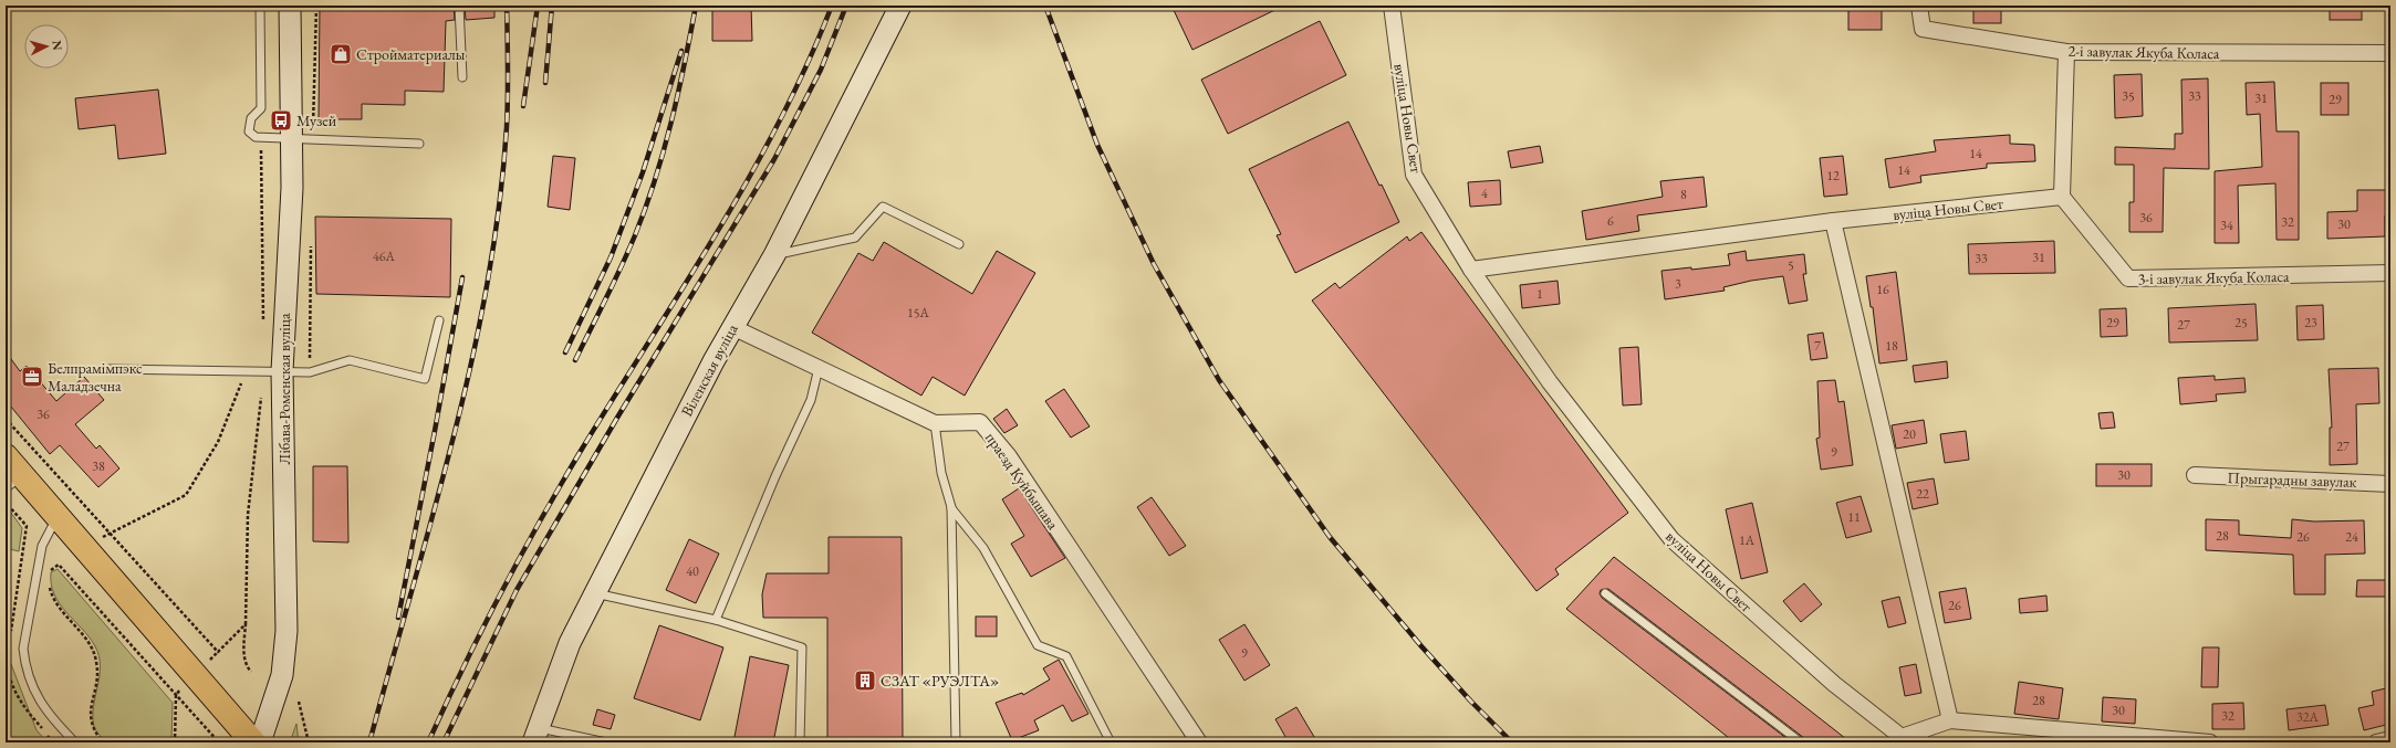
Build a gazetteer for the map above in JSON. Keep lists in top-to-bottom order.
{
  "streets": {
    "main road": ["Віленская вуліца", "Лібава-Роменская вуліца"],
    "street": [
      "2-і завулак Якуба Коласа",
      "вуліца Новы Свет",
      "3-і завулак Якуба Коласа",
      "Прыгарадны завулак",
      "праезд Куйбышава"
    ]
  },
  "crossings": [
    ["вуліца Новы Свет", "3-і завулак Якуба Коласа"],
    ["Віленская вуліца", "праезд Куйбышава"]
  ],
  "places": {
    "shop": ["Стройматериалы"],
    "bus stop": ["Музей"],
    "office": ["Белпрамімпэкс Маладзечна"],
    "building": ["СЗАТ «РУЭЛТА»"]
  },
  "house_numbers": [
    "35",
    "33",
    "31",
    "29",
    "14",
    "14",
    "12",
    "4",
    "8",
    "36",
    "6",
    "32",
    "30",
    "34",
    "46А",
    "31",
    "33",
    "5",
    "3",
    "16",
    "1",
    "15А",
    "29",
    "25",
    "23",
    "27",
    "7",
    "18",
    "36",
    "20",
    "27",
    "9",
    "38",
    "30",
    "22",
    "11",
    "28",
    "26",
    "24",
    "1А",
    "40",
    "26",
    "9",
    "28",
    "30",
    "32",
    "32А"
  ],
  "north": "right"
}
